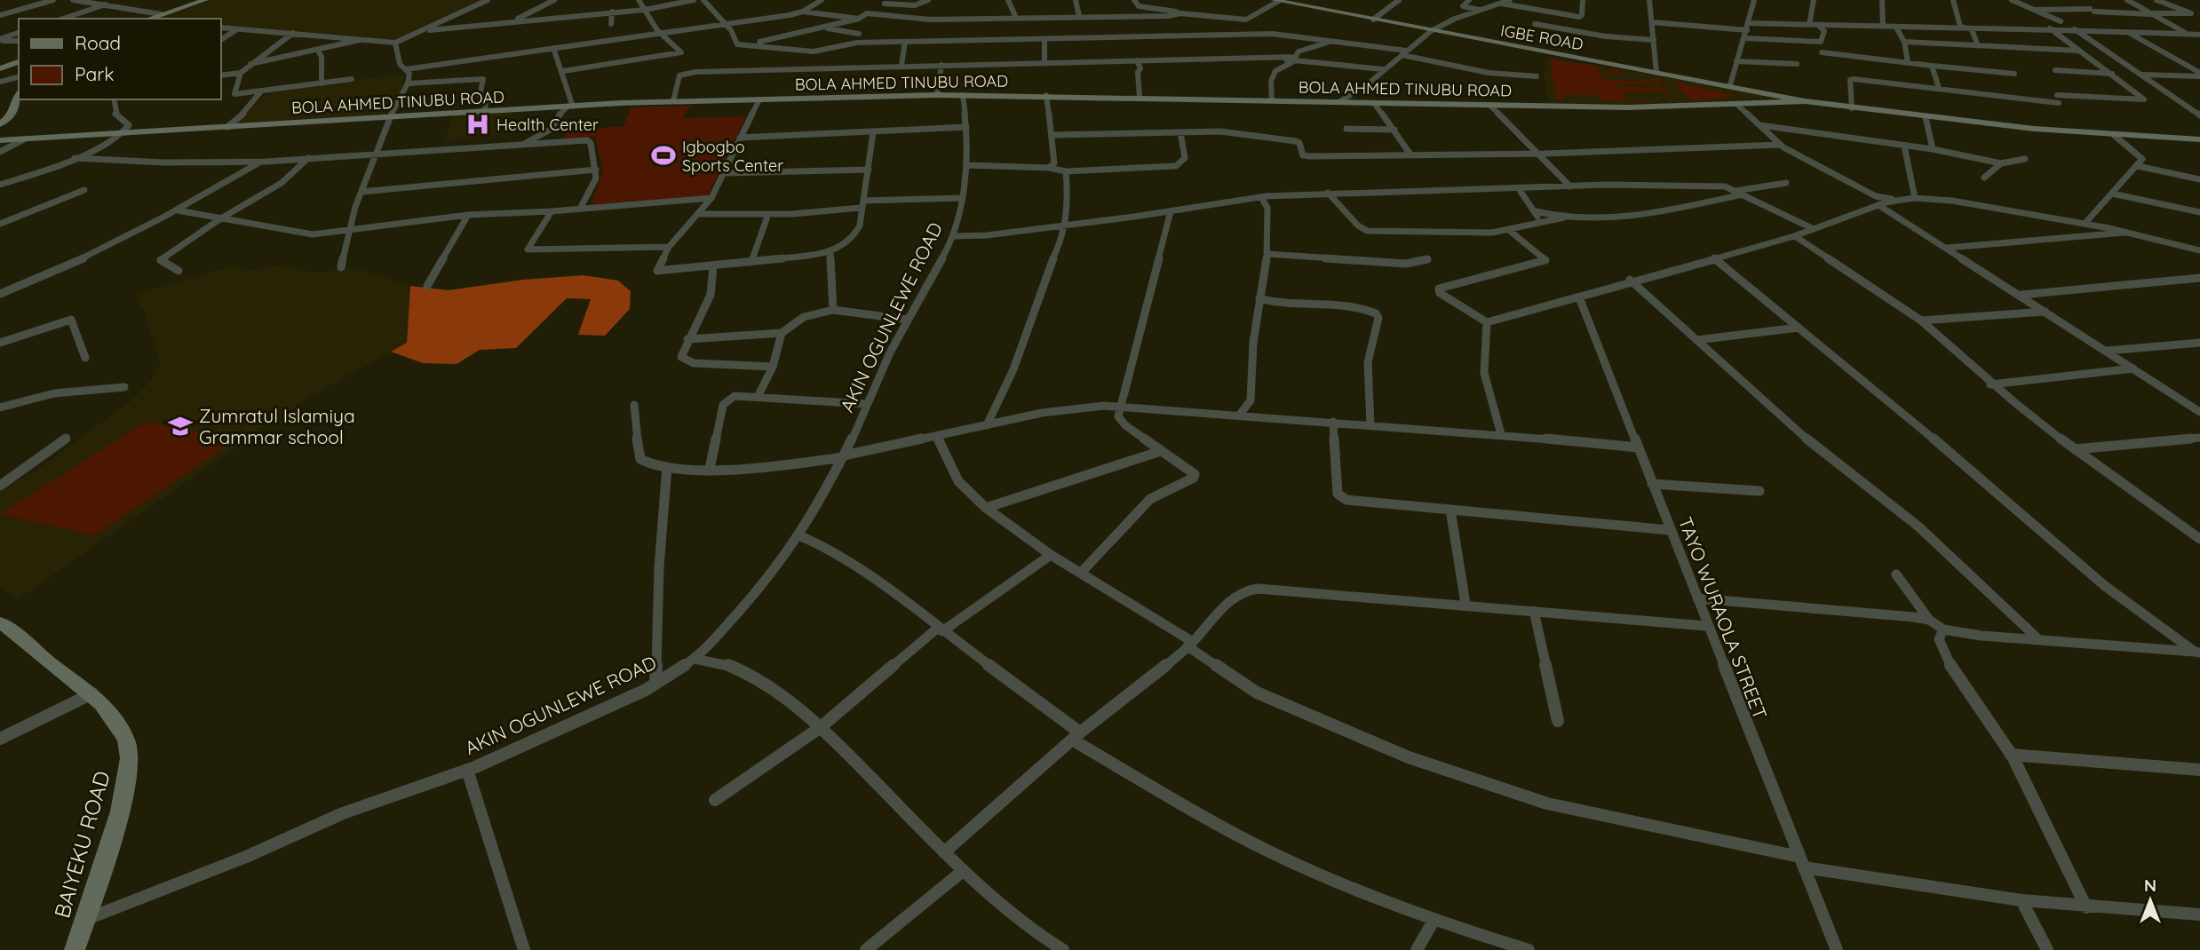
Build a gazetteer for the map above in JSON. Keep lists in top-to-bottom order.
{
  "streets": {
    "main road": ["IGBE ROAD", "BOLA AHMED TINUBU ROAD", "BAIYEKU ROAD"],
    "street": ["AKIN OGUNLEWE ROAD", "TAYO WURAOLA STREET"]
  },
  "crossings": [
    ["IGBE ROAD", "BOLA AHMED TINUBU ROAD"],
    ["BOLA AHMED TINUBU ROAD", "AKIN OGUNLEWE ROAD"],
    ["AKIN OGUNLEWE ROAD", "BAIYEKU ROAD"]
  ],
  "places": {
    "hospital": ["Health Center"],
    "sports": ["Igbogbo Sports Center"],
    "school or university": ["Zumratul Islamiya Grammar school"]
  },
  "legend": ["Road", "Park"],
  "north": "top"
}
